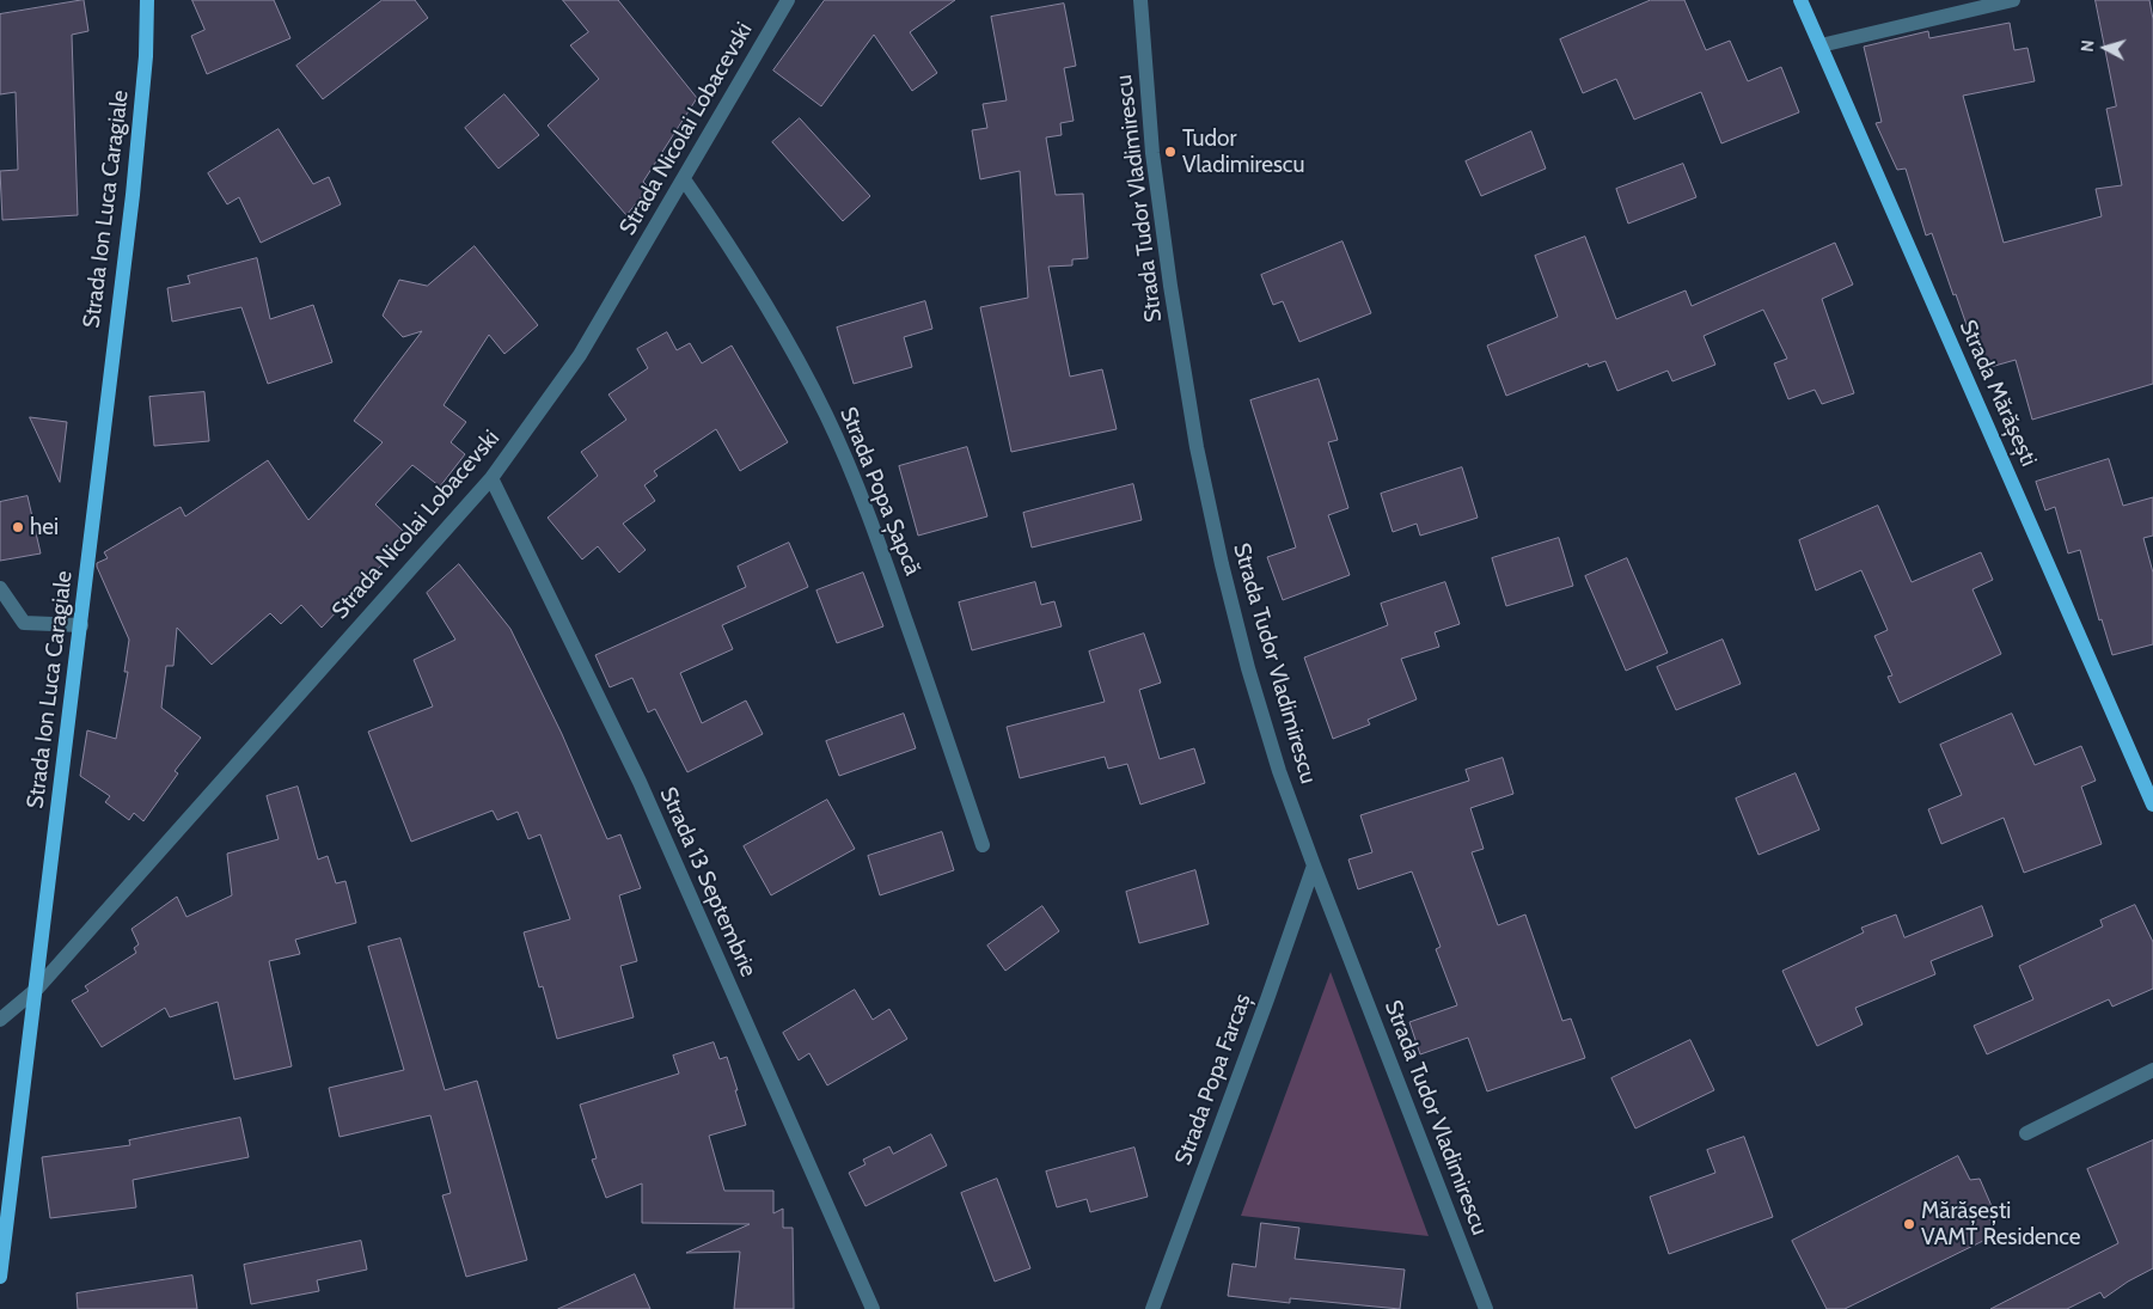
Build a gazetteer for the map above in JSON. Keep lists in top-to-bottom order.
{
  "streets": {
    "main road": ["Strada Ion Luca Caragiale", "Strada Mărășești"],
    "street": [
      "Strada Nicolai Lobacevski",
      "Strada Tudor Vladimirescu",
      "Strada Popa Șapcă",
      "Strada 13 Septembrie",
      "Strada Popa Farcaș"
    ]
  },
  "crossings": [
    ["Strada Nicolai Lobacevski", "Strada Ion Luca Caragiale"],
    ["Strada Nicolai Lobacevski", "Strada Popa Șapcă"],
    ["Strada Nicolai Lobacevski", "Strada 13 Septembrie"],
    ["Strada Tudor Vladimirescu", "Strada Popa Farcaș"]
  ],
  "places": ["Tudor Vladimirescu", "hei", "Mărășești VAMT Residence"],
  "north": "left"
}
